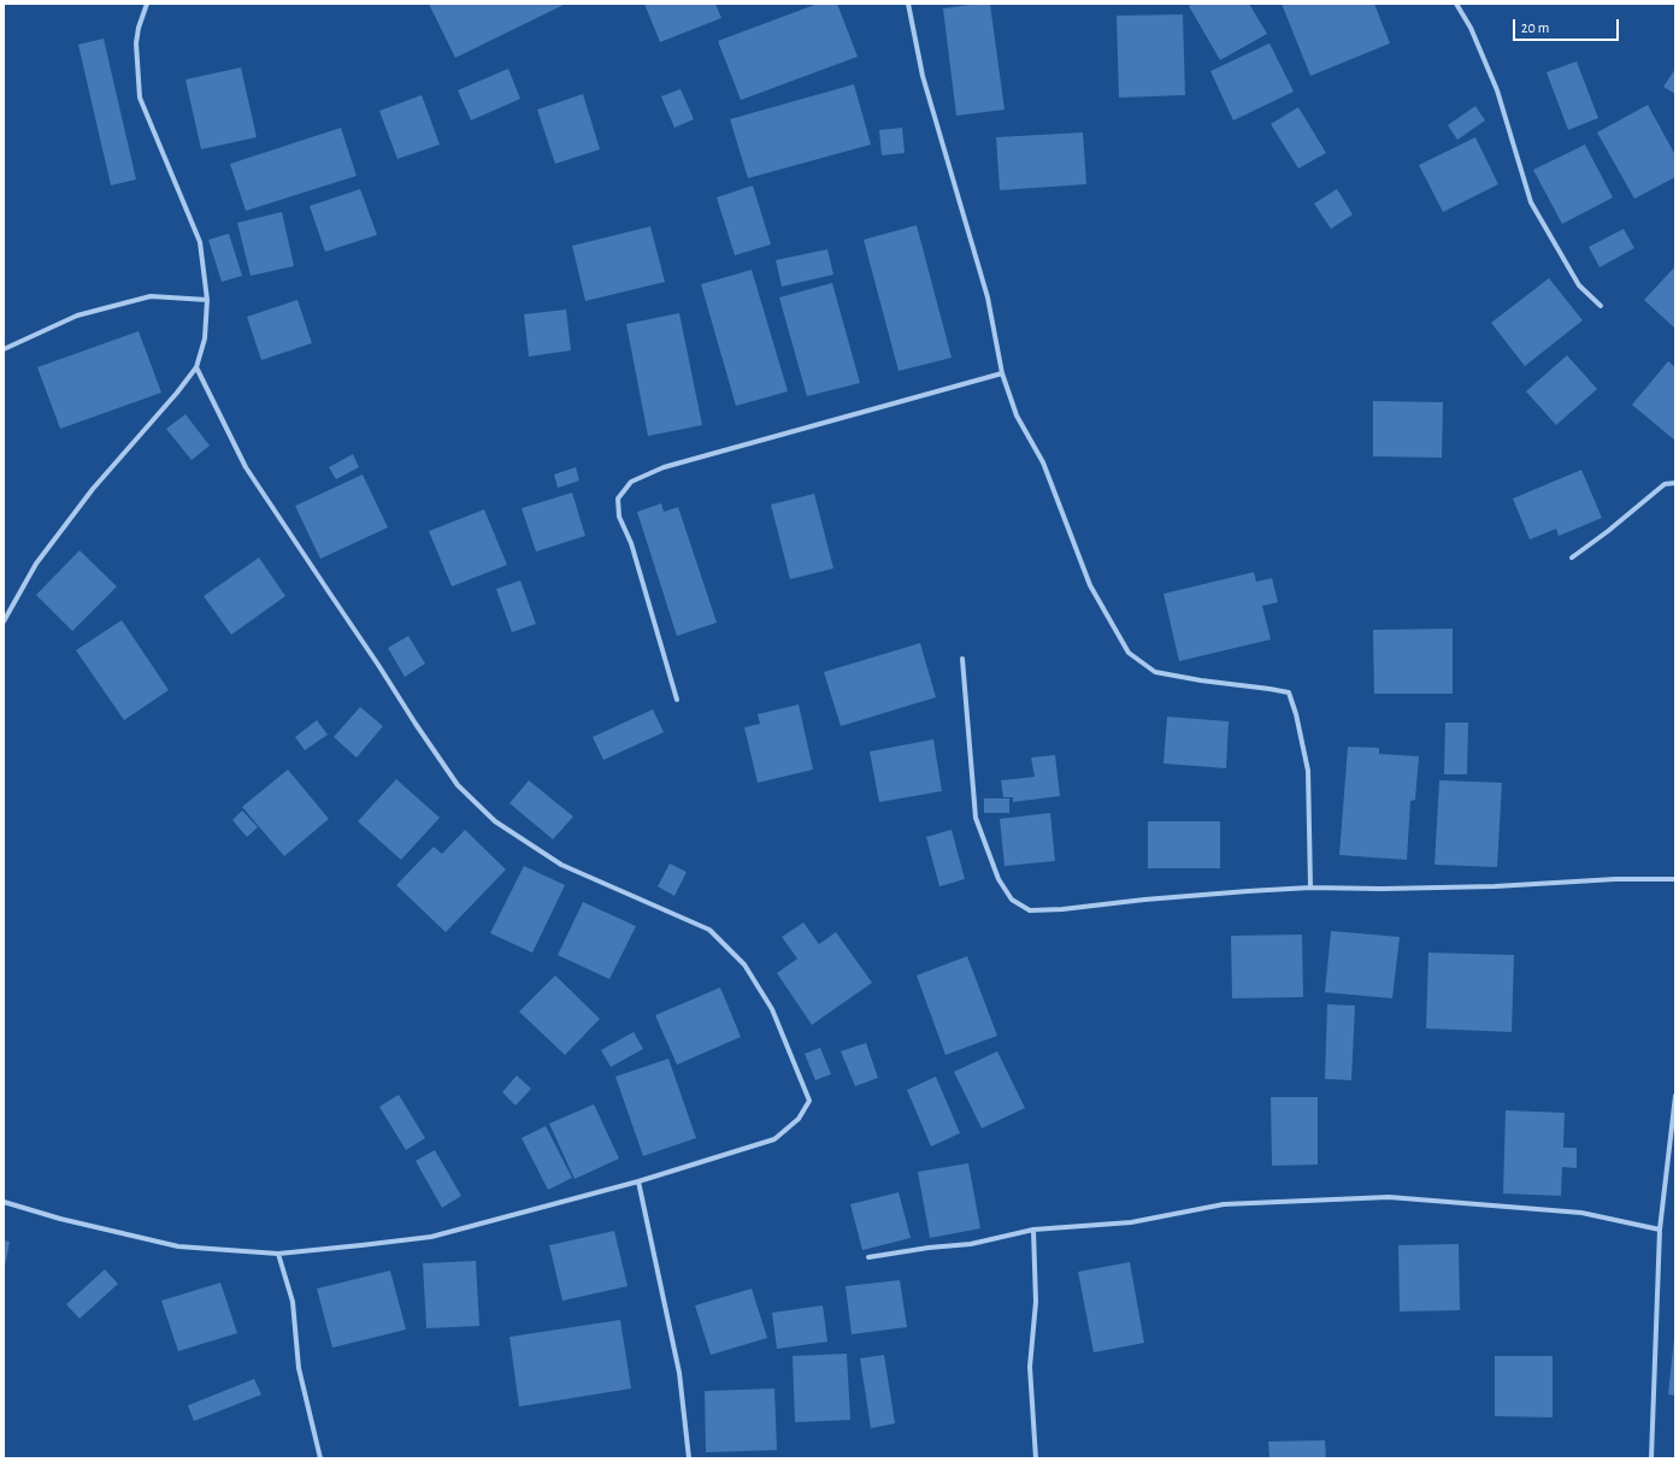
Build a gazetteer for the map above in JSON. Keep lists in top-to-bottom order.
{
  "scale_bar": "20 m"
}
